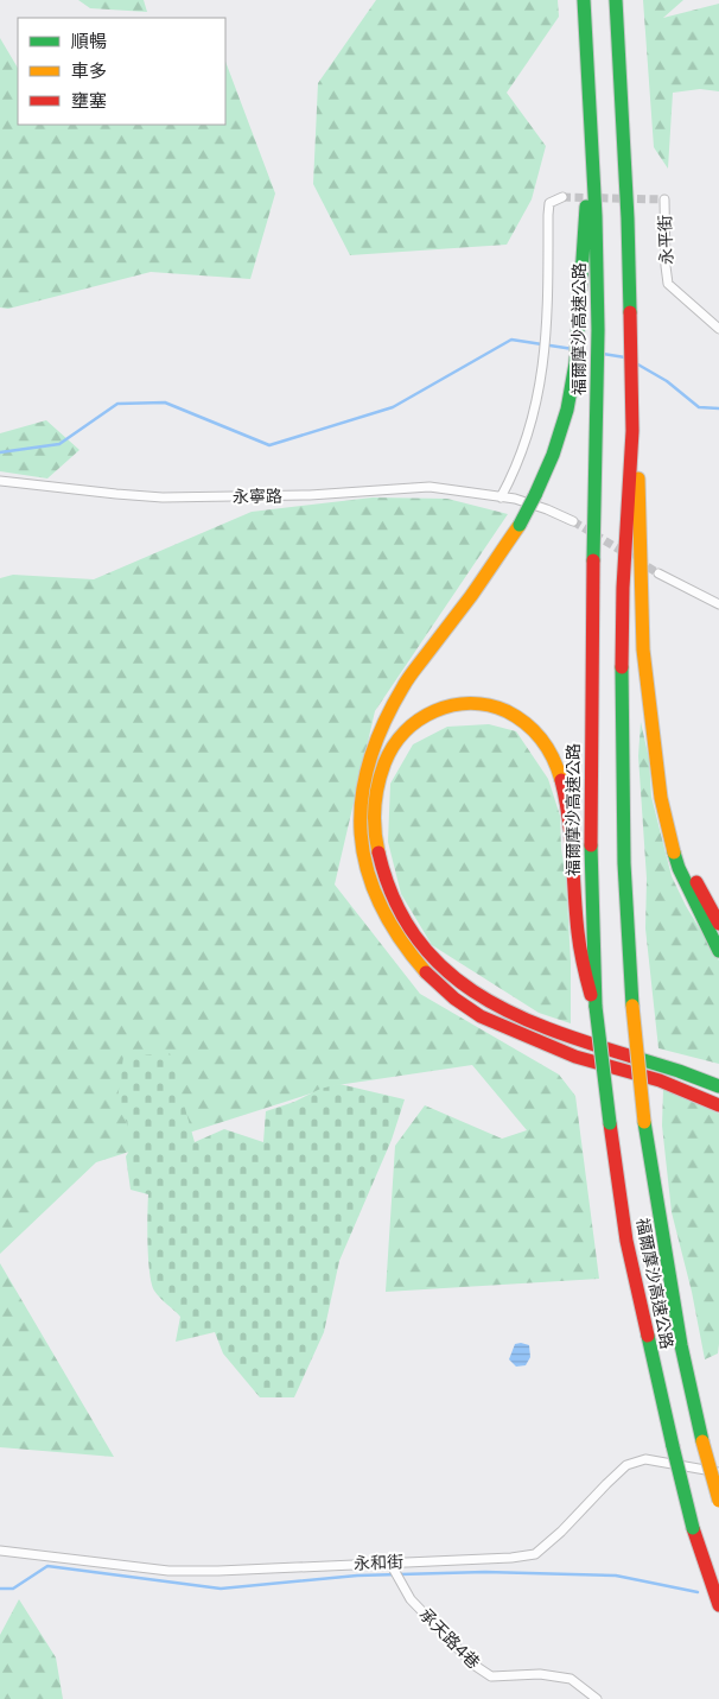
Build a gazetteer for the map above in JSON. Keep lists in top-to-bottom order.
{
  "streets": {
    "highway": ["福爾摩沙高速公路"],
    "street": [
      "永平街",
      "永寧路",
      "永和街",
      "承天路4巷"
    ]
  },
  "crossings": [
    ["永和街", "承天路4巷"]
  ],
  "legend": ["順暢", "車多", "壅塞"]
}
